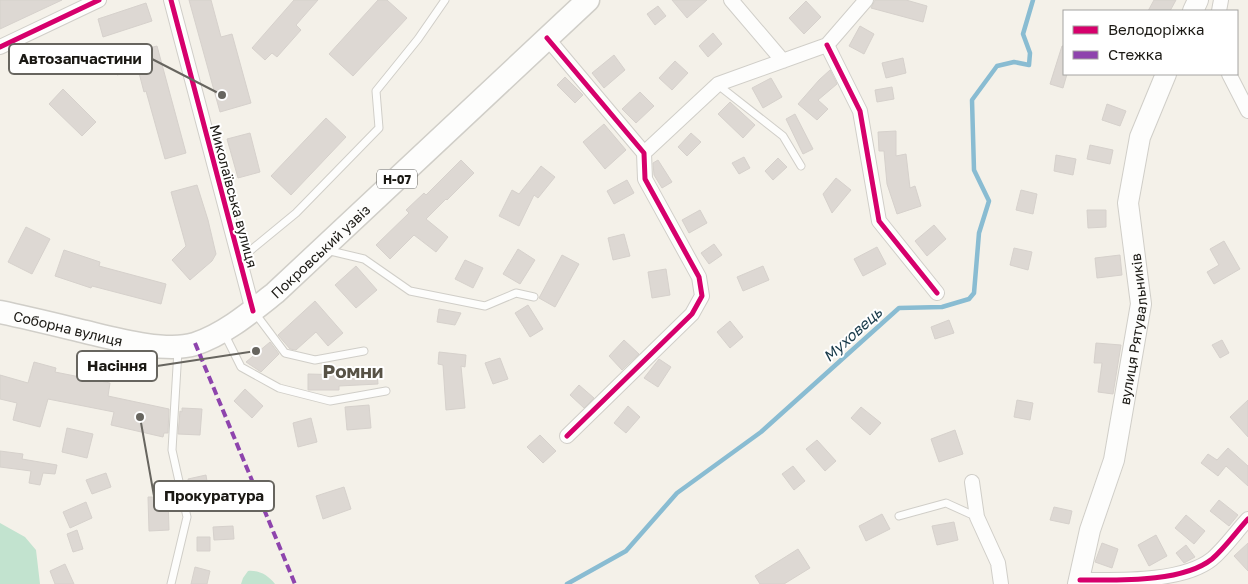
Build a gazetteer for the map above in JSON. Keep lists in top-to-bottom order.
{
  "streets": {
    "main road": [
      "Н-07",
      "Покровський узвіз",
      "Соборна вулиця",
      "вулиця Рятувальників"
    ],
    "street": ["Миколаївська вулиця"]
  },
  "crossings": [
    ["Миколаївська вулиця", "Покровський узвіз"],
    ["Покровський узвіз", "Соборна вулиця"]
  ],
  "districts": ["Ромни"],
  "water": ["Муховець"],
  "places": ["Автозапчастини", "Насіння", "Прокуратура"],
  "legend": ["Велодоріжка", "Стежка"]
}
